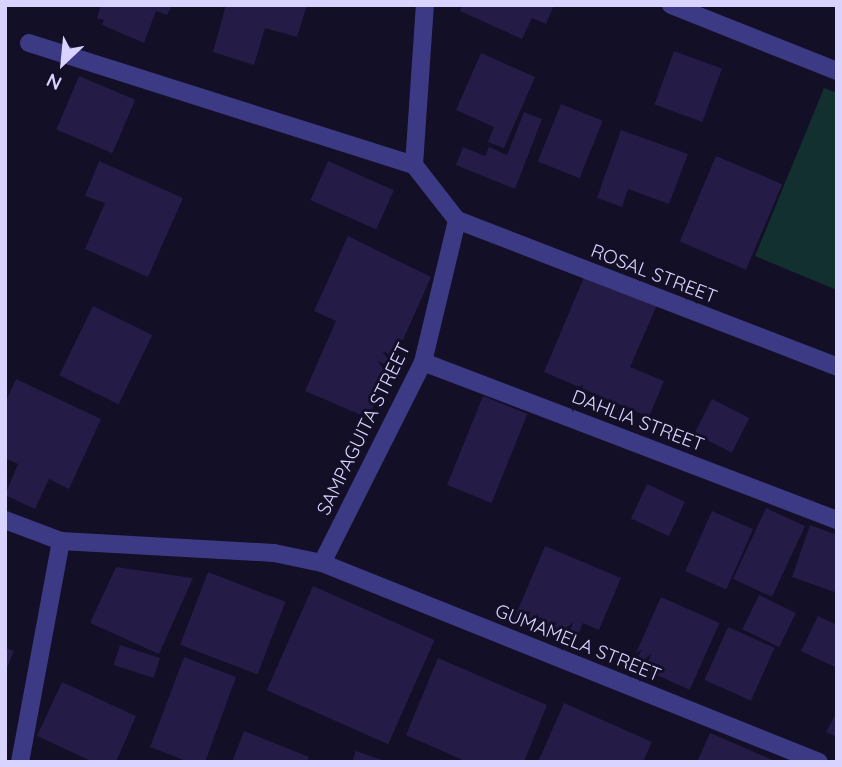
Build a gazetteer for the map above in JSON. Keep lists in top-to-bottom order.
{
  "streets": {
    "street": [
      "ROSAL STREET",
      "DAHLIA STREET",
      "SAMPAGUITA STREET",
      "GUMAMELA STREET"
    ]
  },
  "crossings": [
    ["ROSAL STREET", "SAMPAGUITA STREET"],
    ["DAHLIA STREET", "SAMPAGUITA STREET"],
    ["SAMPAGUITA STREET", "GUMAMELA STREET"]
  ],
  "north": "bottom left"
}
